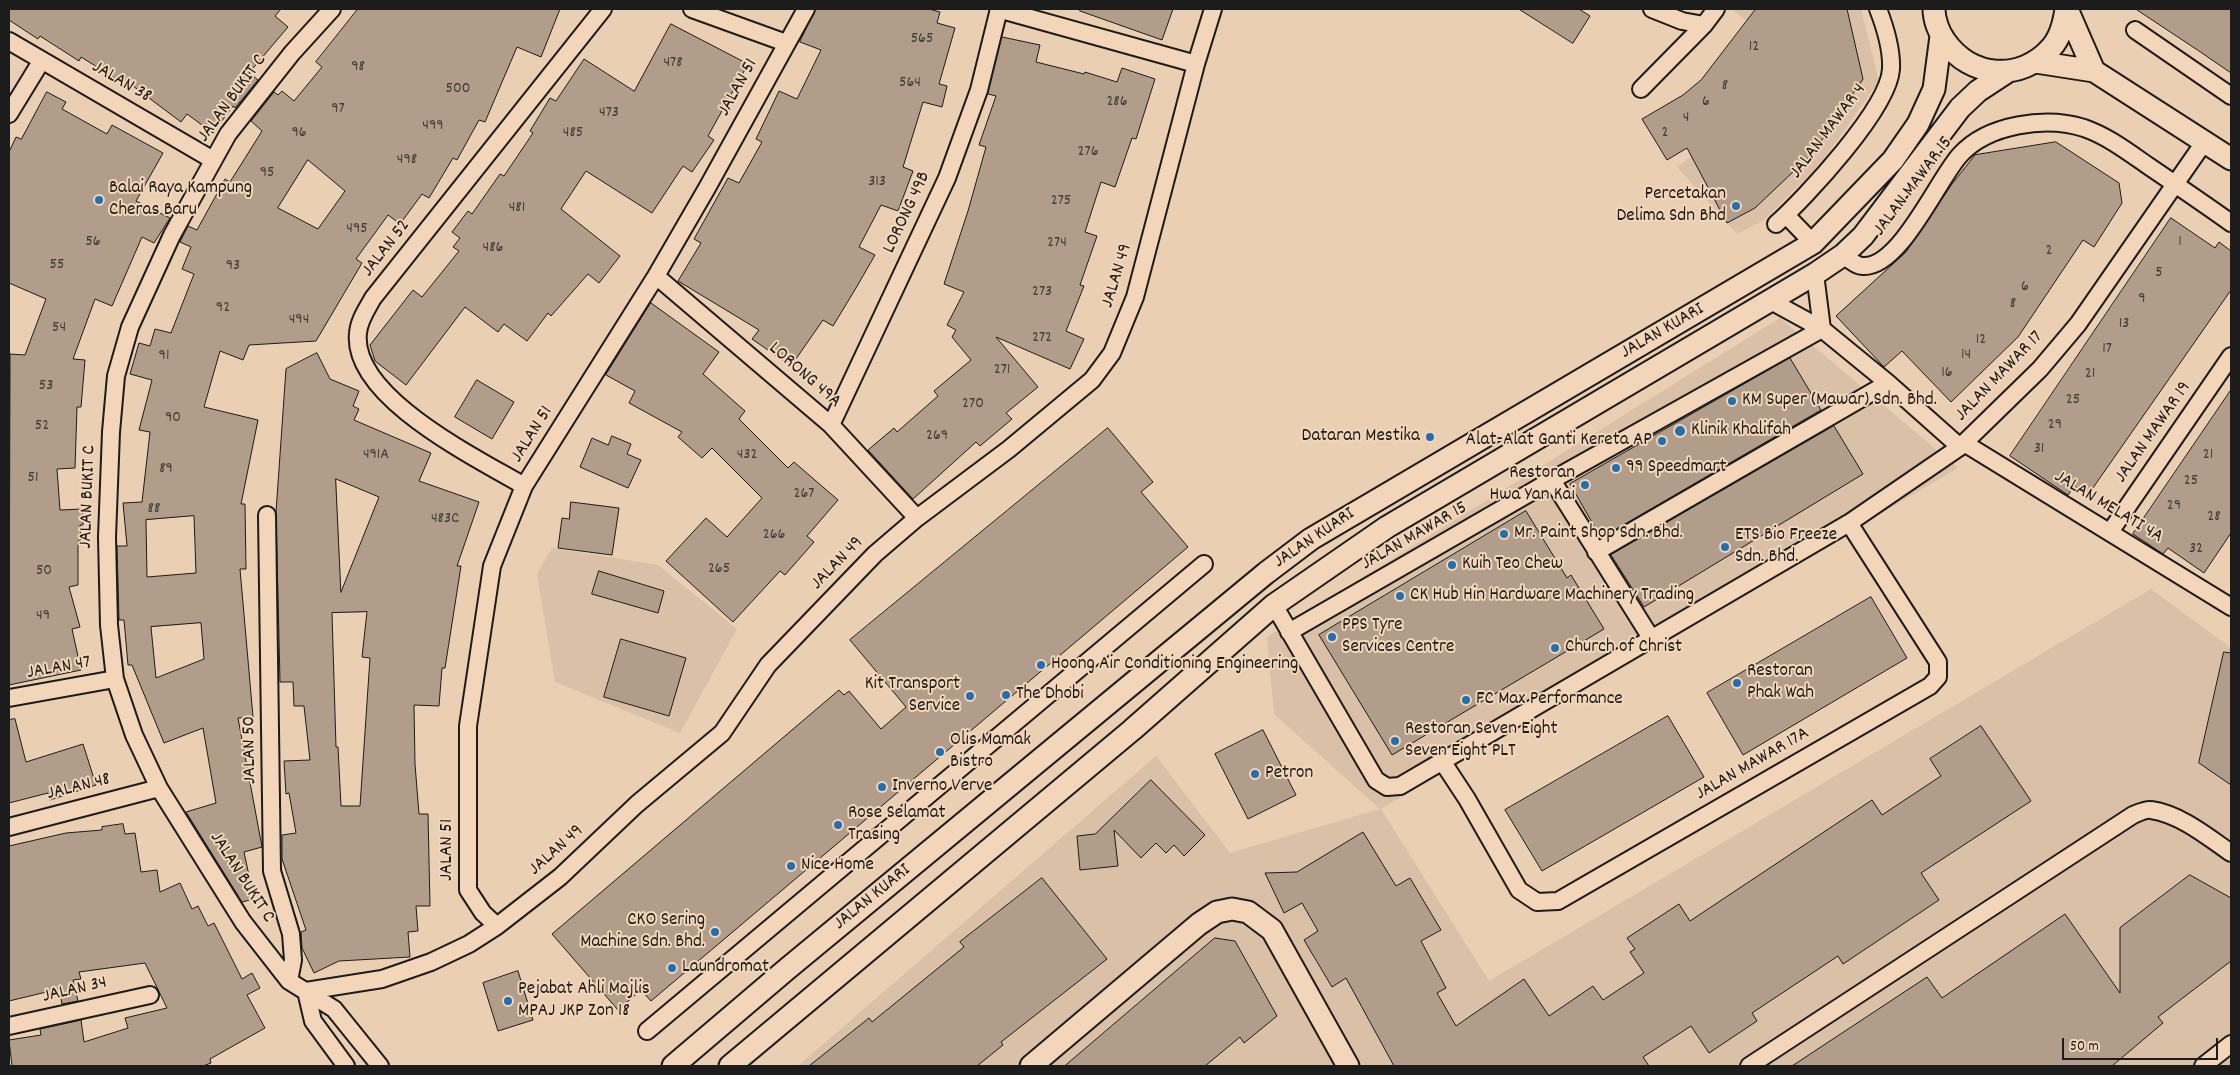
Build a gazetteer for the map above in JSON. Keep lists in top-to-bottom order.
{
  "streets": {
    "street": [
      "JALAN 38",
      "JALAN 51",
      "JALAN BUKIT C",
      "JALAN MAWAR 4",
      "JALAN MAWAR 15",
      "LORONG 49B",
      "JALAN 52",
      "JALAN 49",
      "JALAN KUARI",
      "LORONG 49A",
      "JALAN MAWAR 17",
      "JALAN MAWAR 19",
      "JALAN MELATI 4A",
      "JALAN 47",
      "JALAN 50",
      "JALAN MAWAR 17A",
      "JALAN 48",
      "JALAN 34"
    ]
  },
  "crossings": [
    ["JALAN 38", "JALAN BUKIT C"],
    ["JALAN 51", "JALAN 52"],
    ["JALAN 51", "JALAN 49"],
    ["JALAN 51", "LORONG 49A"],
    ["JALAN BUKIT C", "JALAN 49"],
    ["JALAN BUKIT C", "JALAN 47"],
    ["JALAN BUKIT C", "JALAN 50"],
    ["JALAN BUKIT C", "JALAN 48"],
    ["JALAN MAWAR 4", "JALAN KUARI"],
    ["JALAN MAWAR 15", "JALAN KUARI"],
    ["JALAN MAWAR 15", "JALAN MAWAR 17"],
    ["LORONG 49B", "LORONG 49A"],
    ["JALAN 49", "LORONG 49A"],
    ["JALAN KUARI", "JALAN MAWAR 17"],
    ["JALAN MAWAR 17", "JALAN MELATI 4A"],
    ["JALAN MAWAR 19", "JALAN MELATI 4A"]
  ],
  "places": [
    "Balai Raya Kampung Cheras Baru",
    "Percetakan Delima Sdn Bhd",
    "KM Super (Mawar) Sdn. Bhd.",
    "Klinik Khalifah",
    "Dataran Mestika",
    "Alat-Alat Ganti Kereta AP",
    "99 Speedmart",
    "Restoran Hwa Yan Kai",
    "Mr. Paint Shop Sdn. Bhd.",
    "ETS Bio Freeze Sdn. Bhd.",
    "Kuih Teo Chew",
    "CK Hub Hin Hardware Machinery Trading",
    "PPS Tyre Services Centre",
    "Church of Christ",
    "Hoong Air Conditioning Engineering",
    "Restoran Phak Wah",
    "The Dhobi",
    "Kit Transport Service",
    "FC Max Performance",
    "Restoran Seven Eight Seven Eight PLT",
    "Olis Mamak Bistro",
    "Petron",
    "Inverno Verve",
    "Rose Selamat Trasing",
    "Nice Home",
    "CKO Sering Machine Sdn. Bhd.",
    "Laundromat",
    "Pejabat Ahli Majlis MPAJ JKP Zon 18"
  ],
  "house_numbers": [
    "565",
    "12",
    "478",
    "98",
    "564",
    "8",
    "500",
    "286",
    "6",
    "97",
    "473",
    "4",
    "499",
    "96",
    "485",
    "2",
    "276",
    "498",
    "95",
    "313",
    "275",
    "481",
    "495",
    "56",
    "1",
    "274",
    "486",
    "2",
    "55",
    "93",
    "5",
    "6",
    "273",
    "9",
    "8",
    "92",
    "494",
    "13",
    "54",
    "272",
    "12",
    "17",
    "14",
    "91",
    "271",
    "16",
    "21",
    "53",
    "25",
    "270",
    "90",
    "29",
    "52",
    "269",
    "31",
    "491A",
    "432",
    "21",
    "89",
    "51",
    "25",
    "267",
    "29",
    "88",
    "28",
    "483C",
    "266",
    "32",
    "265",
    "50",
    "49"
  ],
  "scale_bar": "50 m"
}
